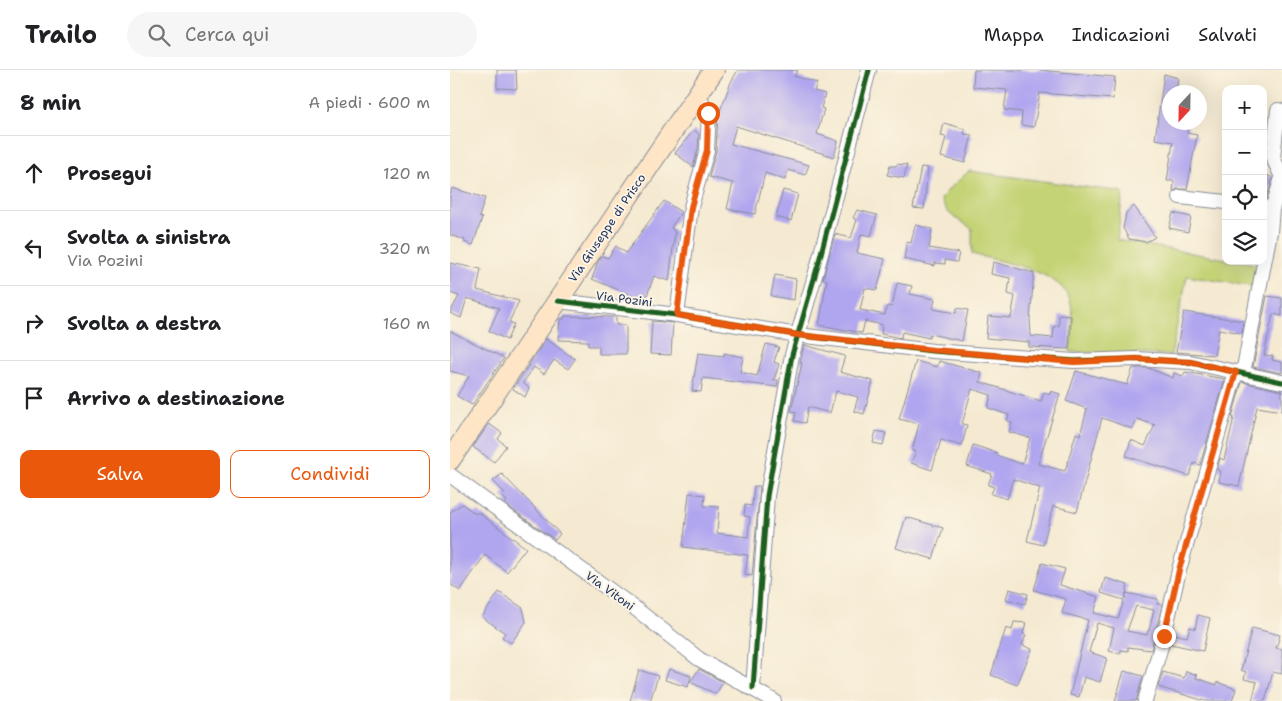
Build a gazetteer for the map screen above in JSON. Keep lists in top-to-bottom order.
{
  "streets": {
    "main road": ["Via Giuseppe di Prisco"],
    "street": ["Via Pozini", "Via Vitoni"]
  },
  "crossings": [
    ["Via Giuseppe di Prisco", "Via Pozini"]
  ],
  "north": "bottom",
  "page": {
    "header": "Trailo",
    "search": "Cerca qui",
    "nav": ["Mappa", "Indicazioni", "Salvati"],
    "heading": ["8 min", "A piedi · 600 m"],
    "map_buttons": ["+", "−"],
    "list": [
      ["Prosegui", "120 m"],
      ["Svolta a sinistra", "Via Pozini", "320 m"],
      ["Svolta a destra", "160 m"],
      "Arrivo a destinazione"
    ],
    "buttons": ["Salva", "Condividi"]
  }
}
